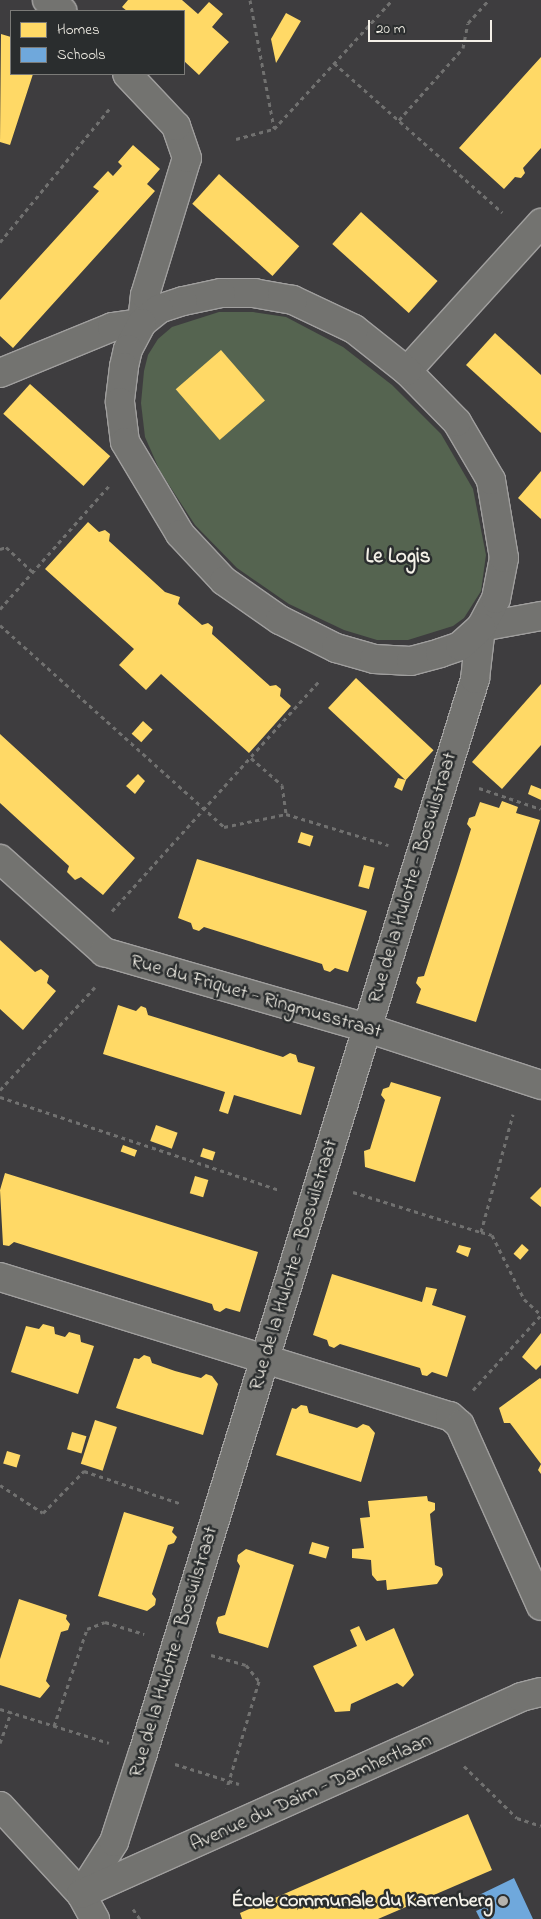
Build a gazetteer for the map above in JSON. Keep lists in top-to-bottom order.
{
  "streets": {
    "street": ["Rue de la Hulotte - Bosuilstraat", "Rue du Friquet - Ringmusstraat", "Avenue du Daim - Damhertlaan"]
  },
  "crossings": [
    ["Rue de la Hulotte - Bosuilstraat", "Rue du Friquet - Ringmusstraat"],
    ["Rue de la Hulotte - Bosuilstraat", "Avenue du Daim - Damhertlaan"]
  ],
  "districts": ["Le Logis"],
  "places": ["École communale du Karrenberg"],
  "legend": ["Homes", "Schools"],
  "scale_bar": "20 m"
}
